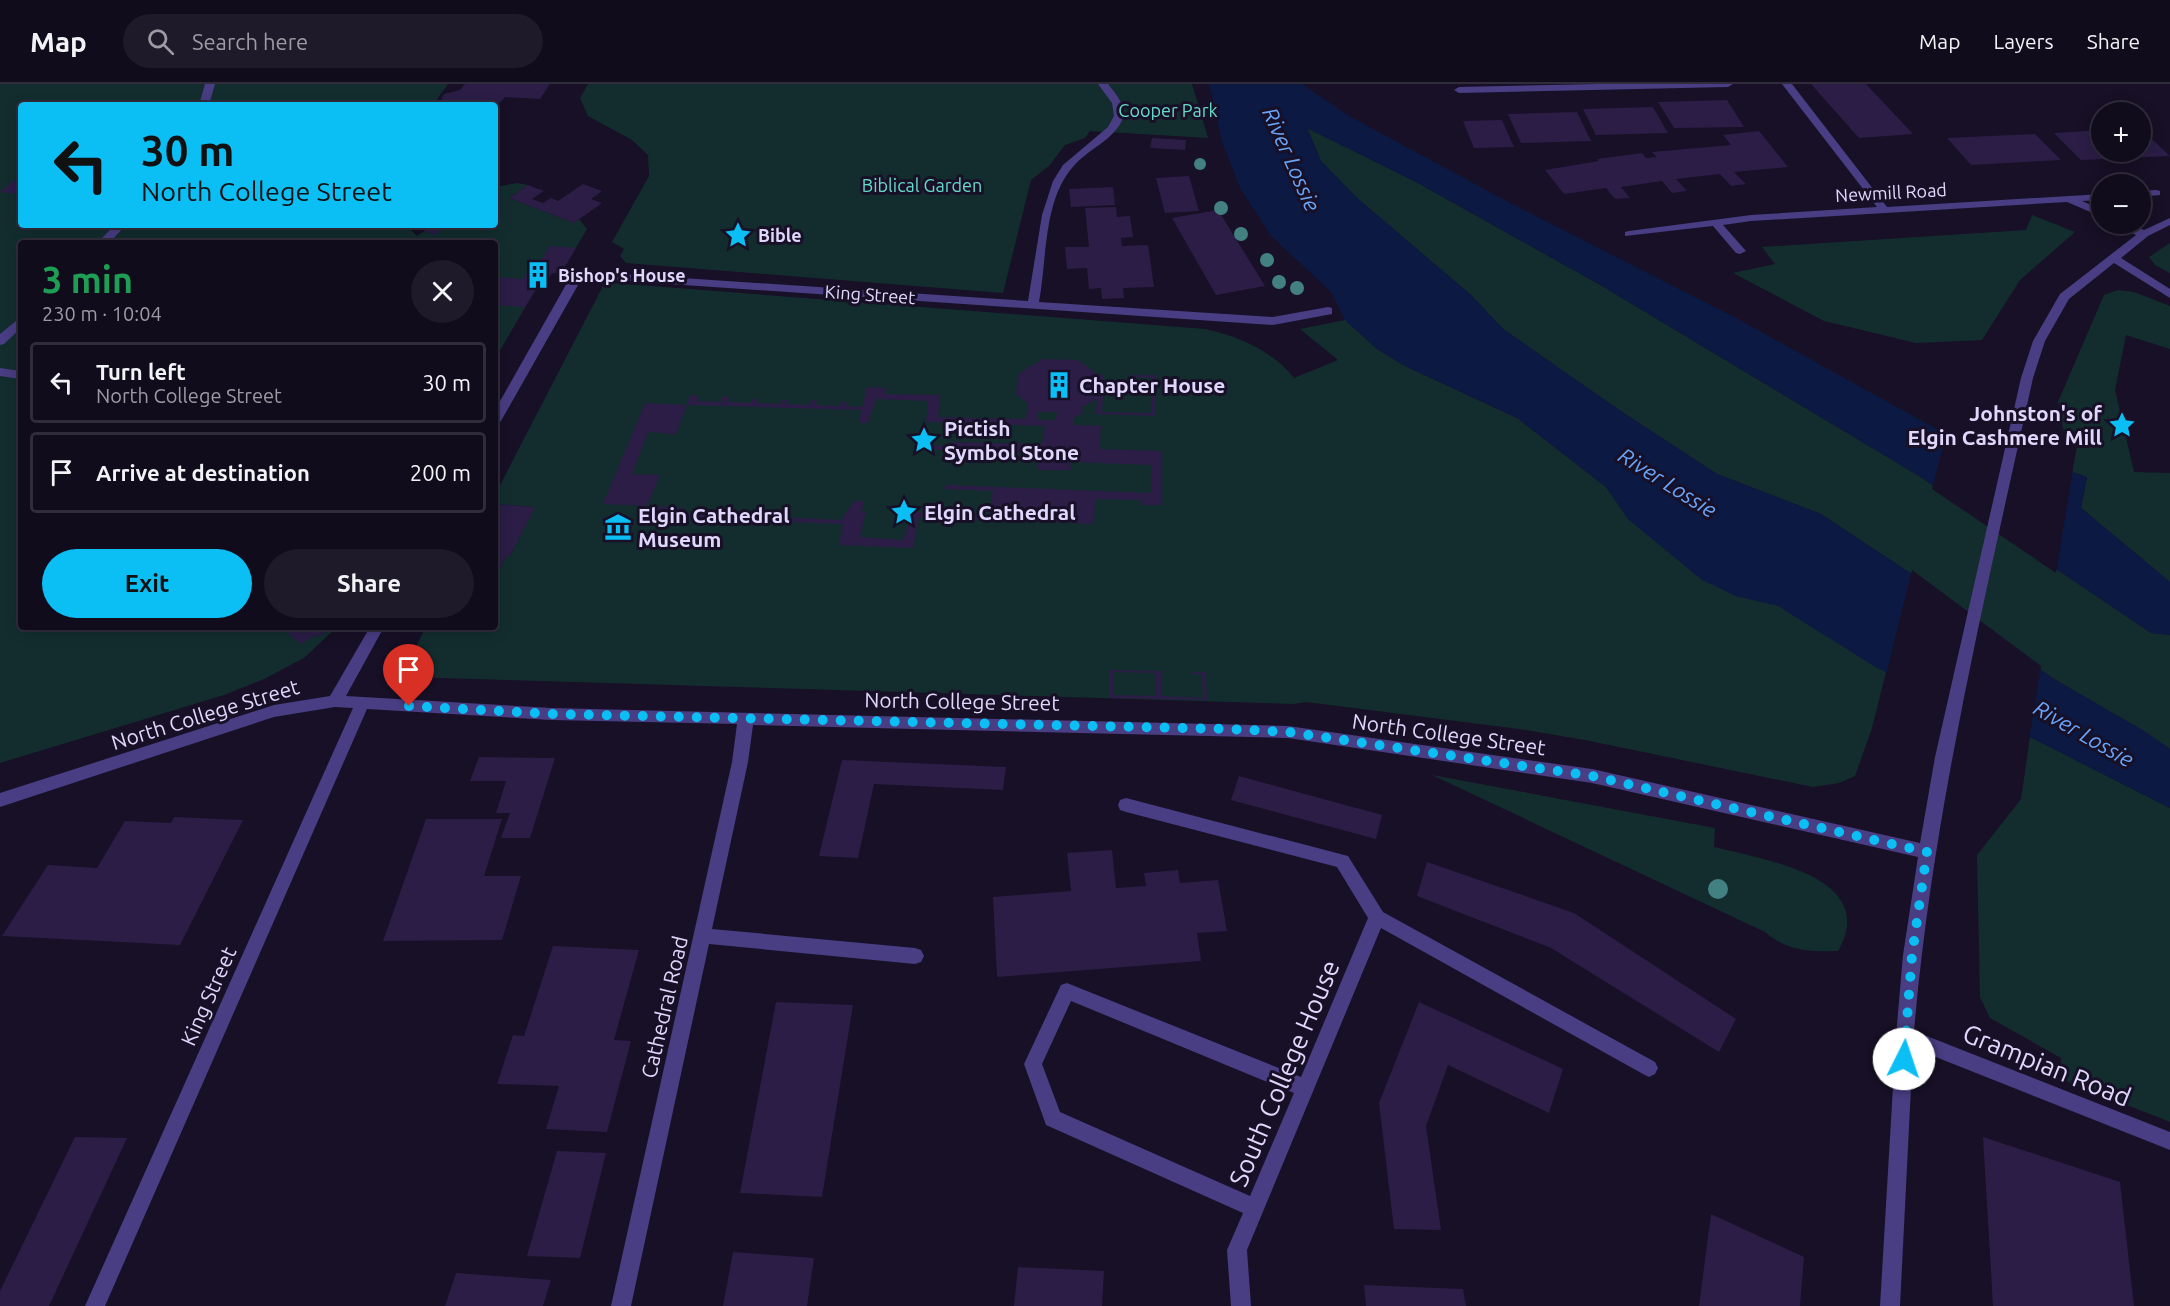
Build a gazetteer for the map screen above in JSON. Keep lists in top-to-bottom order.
{
  "streets": {
    "street": [
      "Newmill Road",
      "King Street",
      "North College Street",
      "Cathedral Road",
      "Grampian Road",
      "South College House"
    ]
  },
  "crossings": [
    ["King Street", "North College Street"],
    ["North College Street", "Cathedral Road"]
  ],
  "water": ["River Lossie"],
  "parks": ["Cooper Park", "Biblical Garden"],
  "places": {
    "place": [
      "Bible",
      "Johnston's of Elgin Cashmere Mill",
      "Pictish Symbol Stone",
      "Elgin Cathedral"
    ],
    "building": ["Bishop's House", "Chapter House"],
    "museum": ["Elgin Cathedral Museum"]
  },
  "page": {
    "header": "Map",
    "search": "Search here",
    "nav": ["Map", "Layers", "Share"],
    "map_buttons": ["+", "−"],
    "turn": ["30 m", "North College Street"],
    "heading": ["3 min", "230 m · 10:04"],
    "list": [
      {
        "name": "Turn left",
        "note": "North College Street",
        "value": "30 m"
      },
      {
        "name": "Arrive at destination",
        "value": "200 m"
      }
    ],
    "buttons": ["Exit", "Share"]
  }
}
